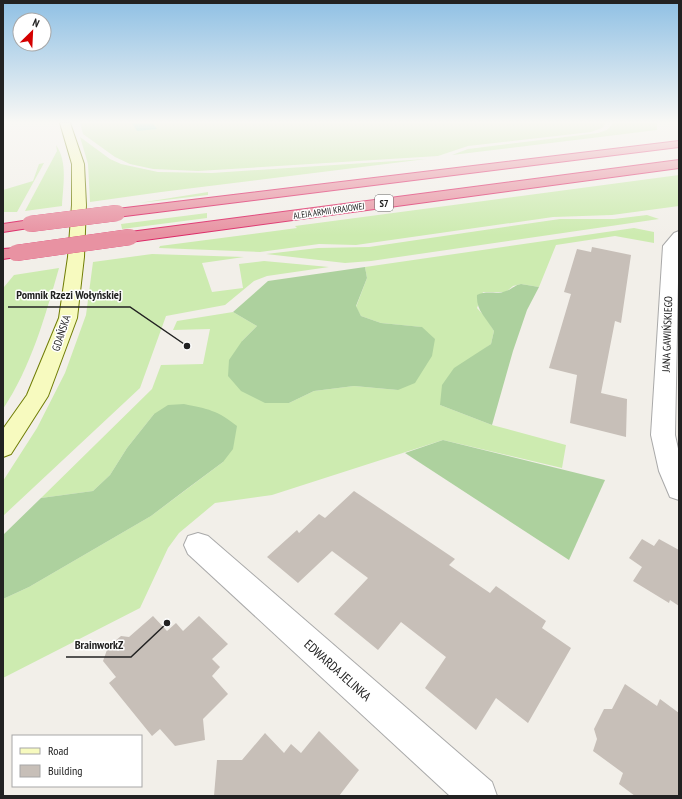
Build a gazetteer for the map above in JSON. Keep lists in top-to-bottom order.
{
  "streets": {
    "highway": ["S7", "ALEJA ARMII KRAJOWEJ"],
    "street": ["GDAŃSKA", "JANA GAWIŃSKIEGO", "EDWARDA JELINKA"]
  },
  "places": ["Pomnik Rzezi Wołyńskiej", "BrainworkZ"],
  "legend": ["Road", "Building"],
  "north": "top right"
}
